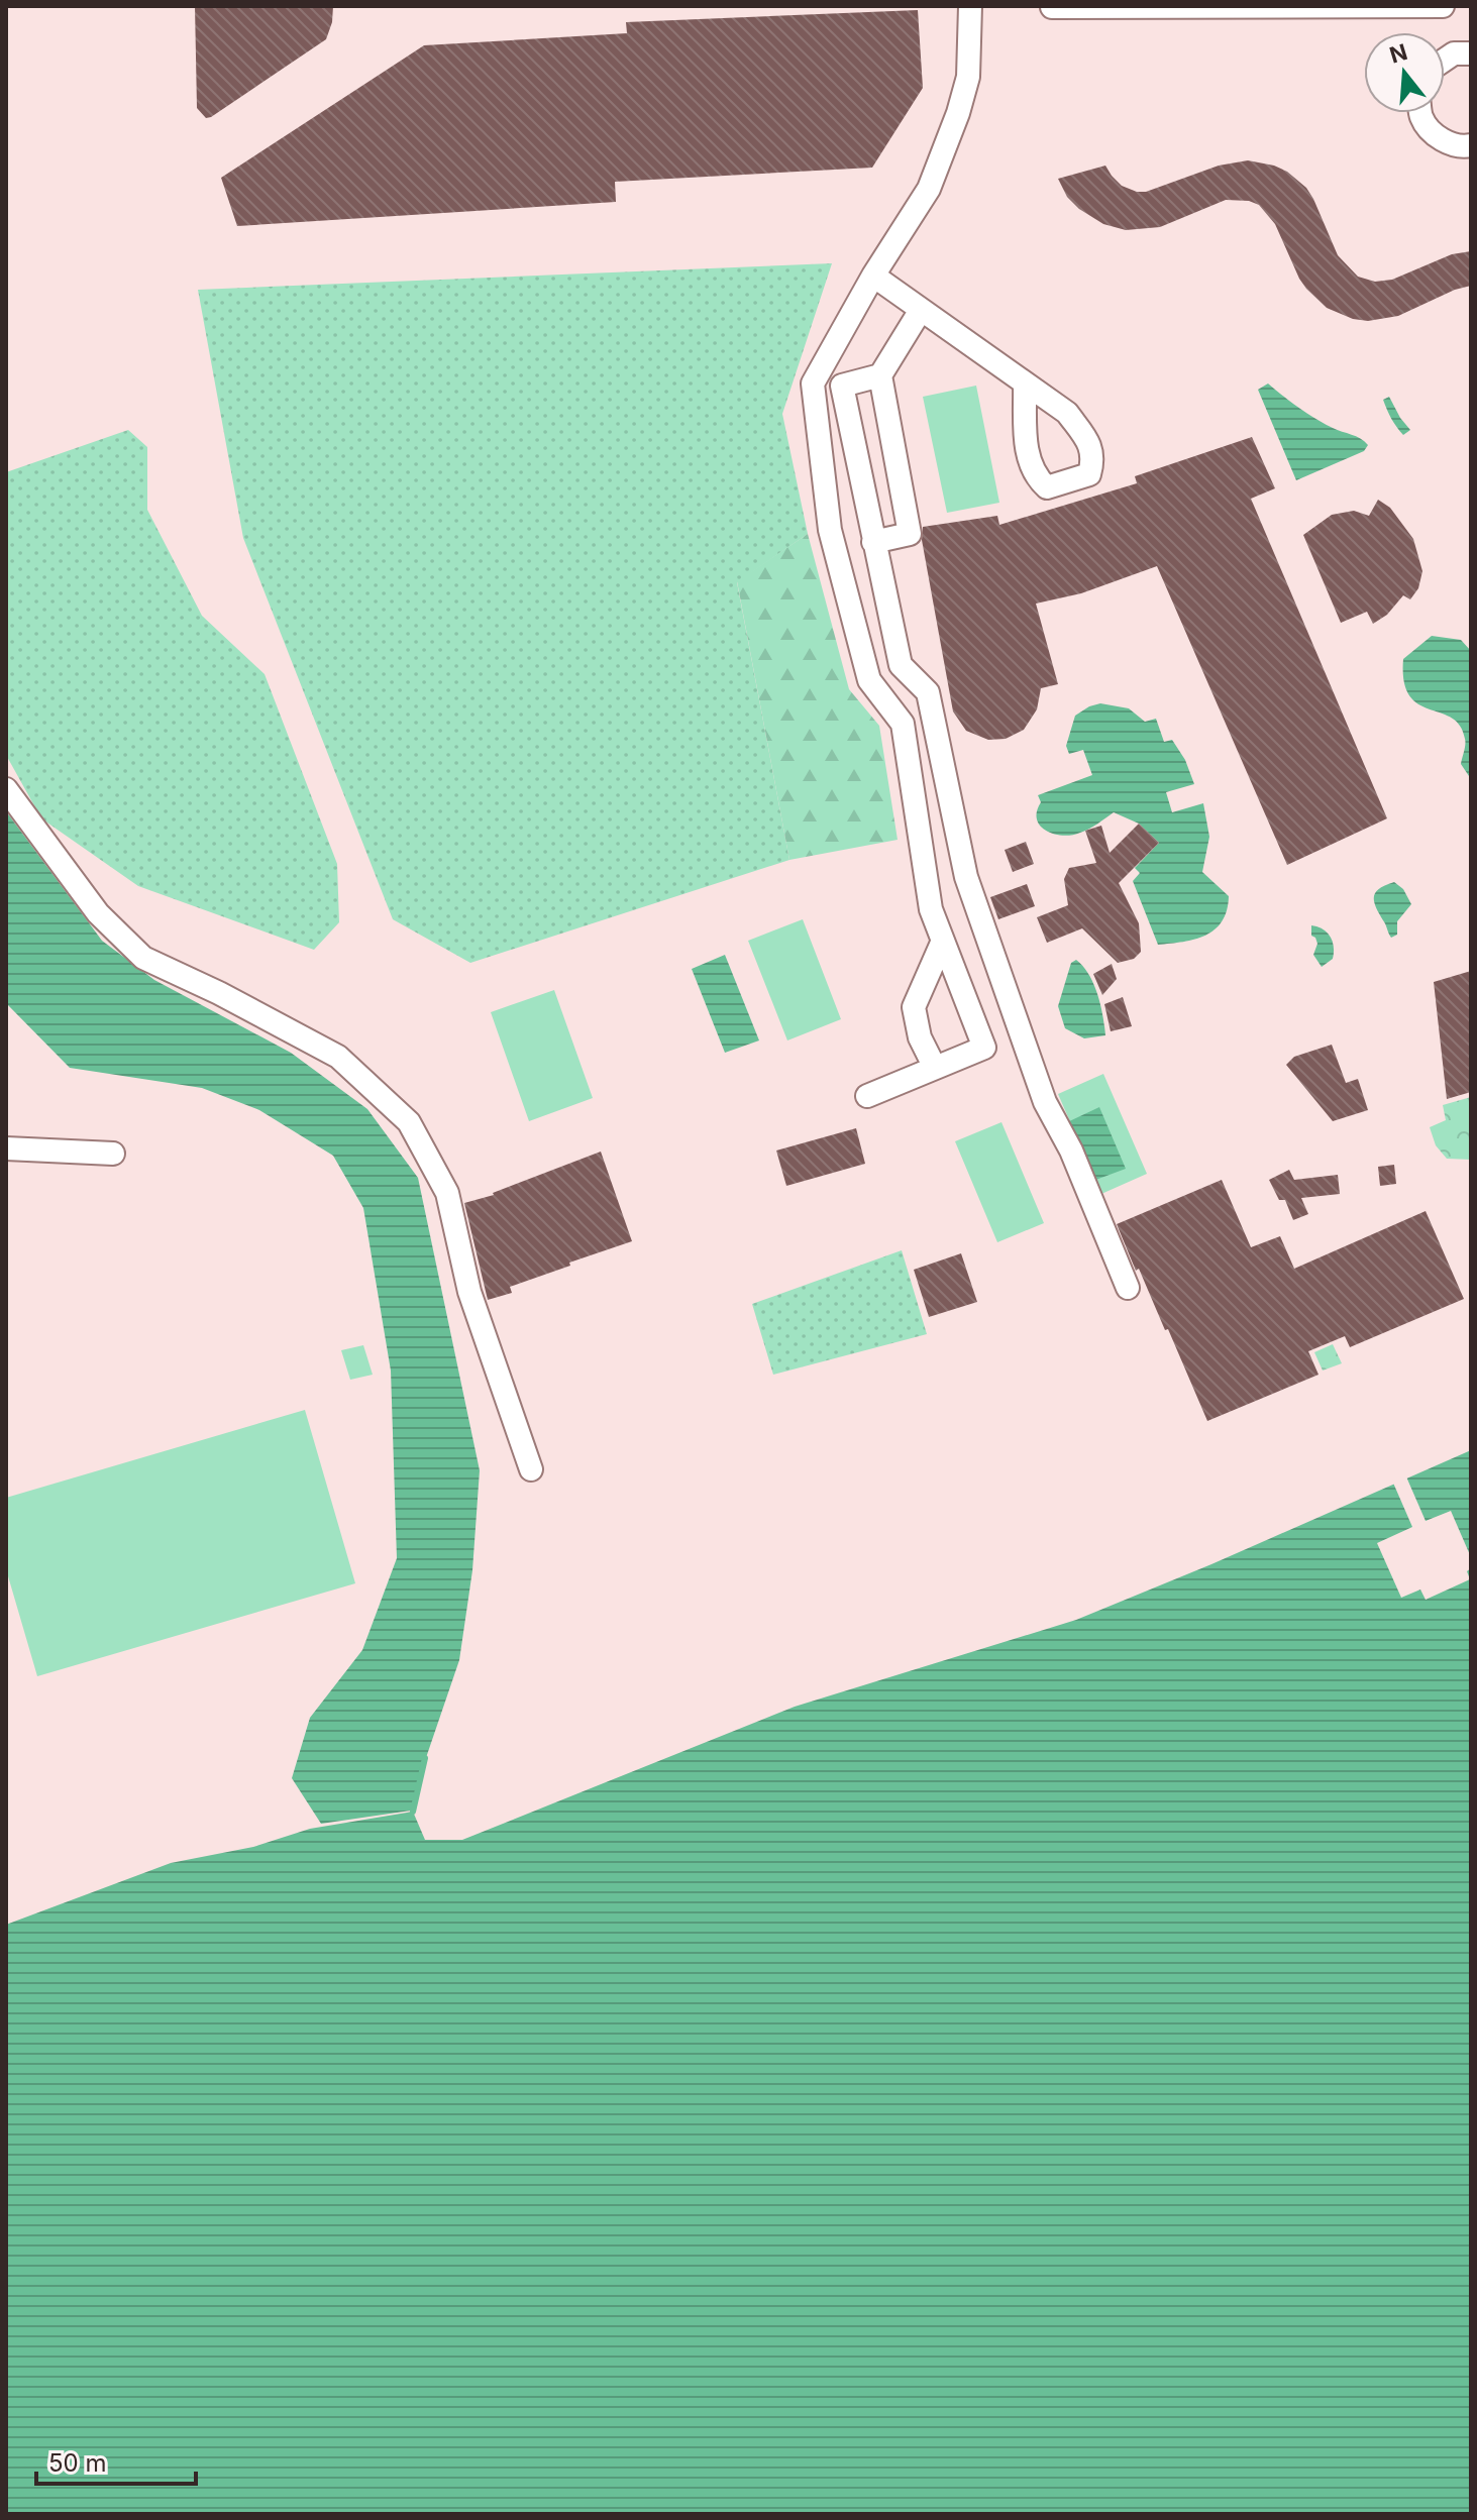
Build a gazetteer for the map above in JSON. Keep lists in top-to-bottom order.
{
  "scale_bar": "50 m",
  "north": "top"
}
